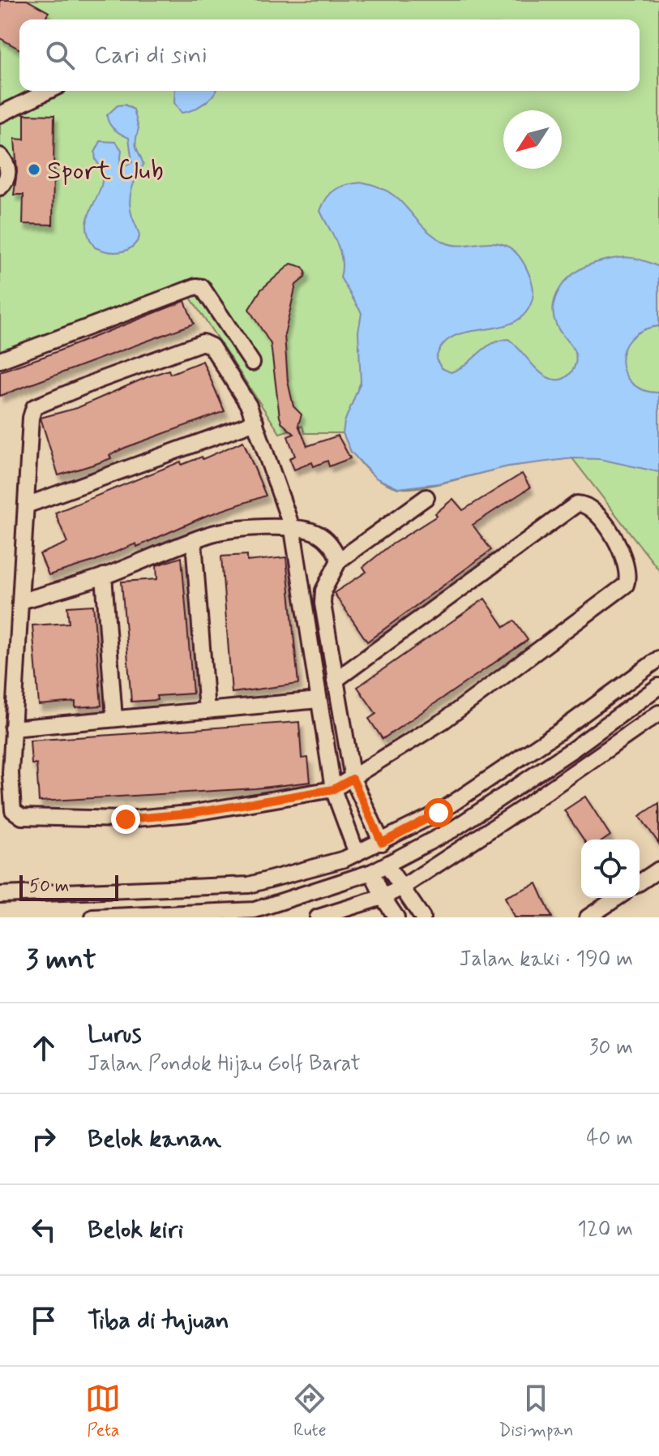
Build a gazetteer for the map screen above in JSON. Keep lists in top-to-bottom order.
{
  "places": ["Sport Club"],
  "scale_bar": "50 m",
  "north": "bottom left",
  "page": {
    "search": "Cari di sini",
    "scale": "50 m",
    "heading": ["3 mnt", "Jalan kaki · 190 m"],
    "list": [
      ["Lurus", "Jalan Pondok Hijau Golf Barat", "30 m"],
      ["Belok kanan", "40 m"],
      ["Belok kiri", "120 m"],
      "Tiba di tujuan"
    ],
    "nav": ["Peta", "Rute", "Disimpan"]
  }
}
